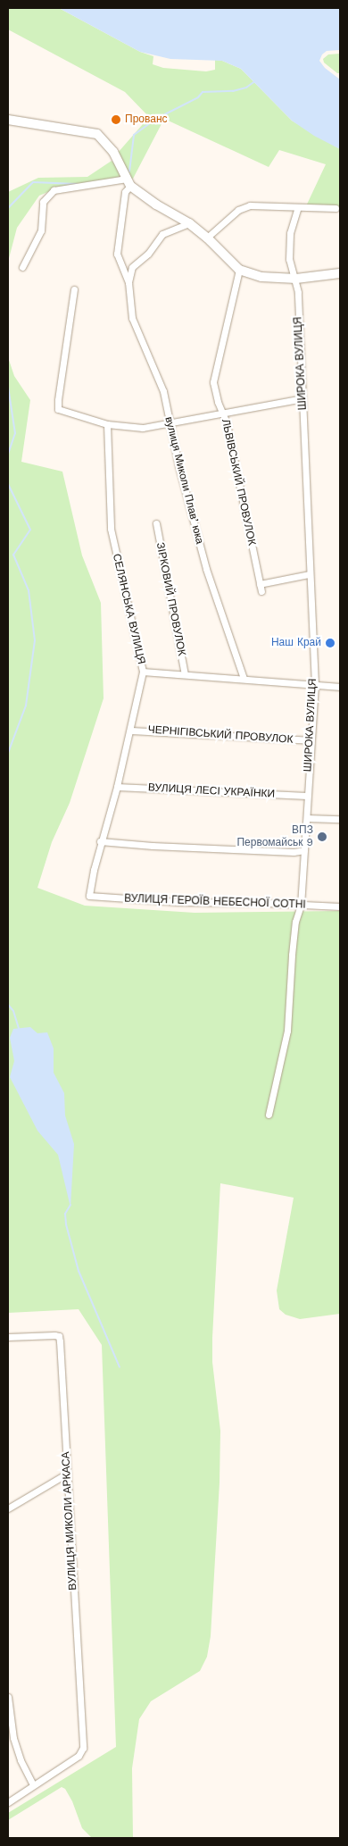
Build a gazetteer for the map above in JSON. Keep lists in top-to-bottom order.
{
  "streets": {
    "street": [
      "ШИРОКА ВУЛИЦЯ",
      "вулиця Миколи Плавʼюка",
      "ЛЬВІВСЬКИЙ ПРОВУЛОК",
      "ЗІРКОВИЙ ПРОВУЛОК",
      "СЕЛЯНСЬКА ВУЛИЦЯ",
      "ЧЕРНІГІВСЬКИЙ ПРОВУЛОК",
      "ВУЛИЦЯ ЛЕСІ УКРАЇНКИ",
      "ВУЛИЦЯ ГЕРОЇВ НЕБЕСНОЇ СОТНІ",
      "ВУЛИЦЯ МИКОЛИ АРКАСА"
    ]
  },
  "crossings": [
    ["ШИРОКА ВУЛИЦЯ", "ЛЬВІВСЬКИЙ ПРОВУЛОК"],
    ["ШИРОКА ВУЛИЦЯ", "ЧЕРНІГІВСЬКИЙ ПРОВУЛОК"],
    ["ШИРОКА ВУЛИЦЯ", "ВУЛИЦЯ ЛЕСІ УКРАЇНКИ"],
    ["ШИРОКА ВУЛИЦЯ", "ВУЛИЦЯ ГЕРОЇВ НЕБЕСНОЇ СОТНІ"],
    ["СЕЛЯНСЬКА ВУЛИЦЯ", "ЧЕРНІГІВСЬКИЙ ПРОВУЛОК"],
    ["СЕЛЯНСЬКА ВУЛИЦЯ", "ВУЛИЦЯ ЛЕСІ УКРАЇНКИ"],
    ["СЕЛЯНСЬКА ВУЛИЦЯ", "ВУЛИЦЯ ГЕРОЇВ НЕБЕСНОЇ СОТНІ"]
  ],
  "places": ["Прованс", "Наш Край", "ВПЗ Первомайськ 9"]
}
